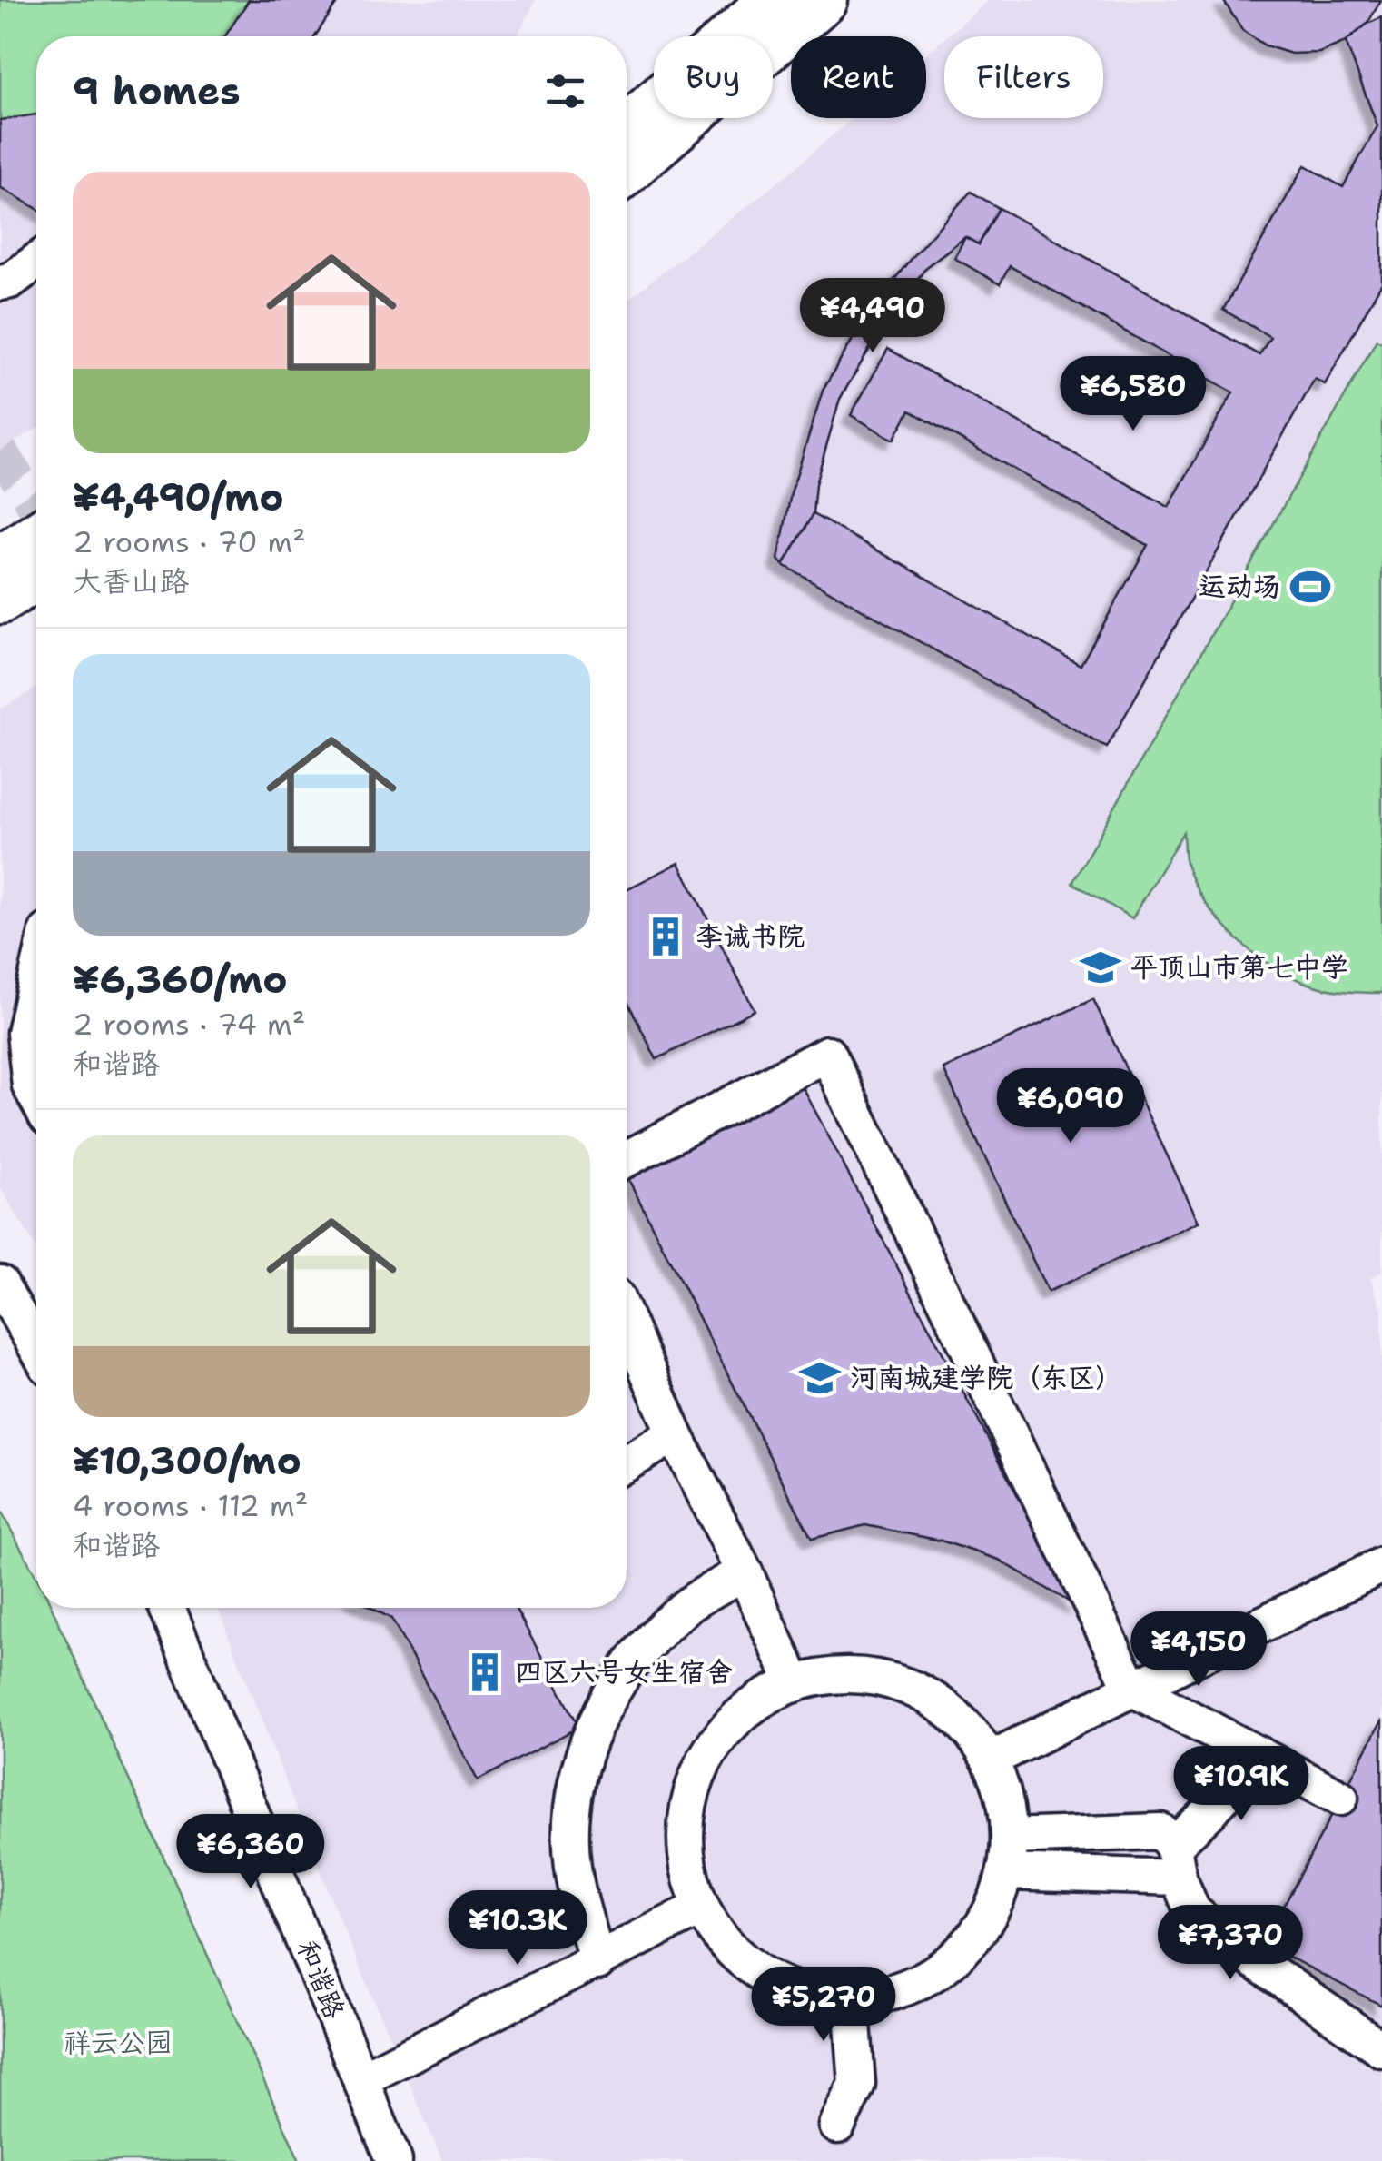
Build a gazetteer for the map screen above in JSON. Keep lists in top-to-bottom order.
{
  "streets": {
    "street": ["和谐路"]
  },
  "parks": ["祥云公园"],
  "places": {
    "sports": ["运动场"],
    "building": ["李诫书院", "四区六号女生宿舍"],
    "school or university": ["平顶山市第七中学", "河南城建学院（东区）"]
  },
  "page": {
    "chip": ["Buy", "Rent", "Filters"],
    "heading": "9 homes",
    "list": [
      {
        "name": "¥4,490/mo",
        "note": "2 rooms · 70 m² · 大香山路"
      },
      {
        "name": "¥6,360/mo",
        "note": "2 rooms · 74 m² · 和谐路"
      },
      {
        "name": "¥10,300/mo",
        "note": "4 rooms · 112 m² · 和谐路"
      }
    ],
    "price": [
      "¥4,490",
      "¥6,580",
      "¥6,090",
      "¥4,150",
      "¥10.9K",
      "¥6,360",
      "¥10.3K",
      "¥7,370",
      "¥5,270"
    ]
  }
}
